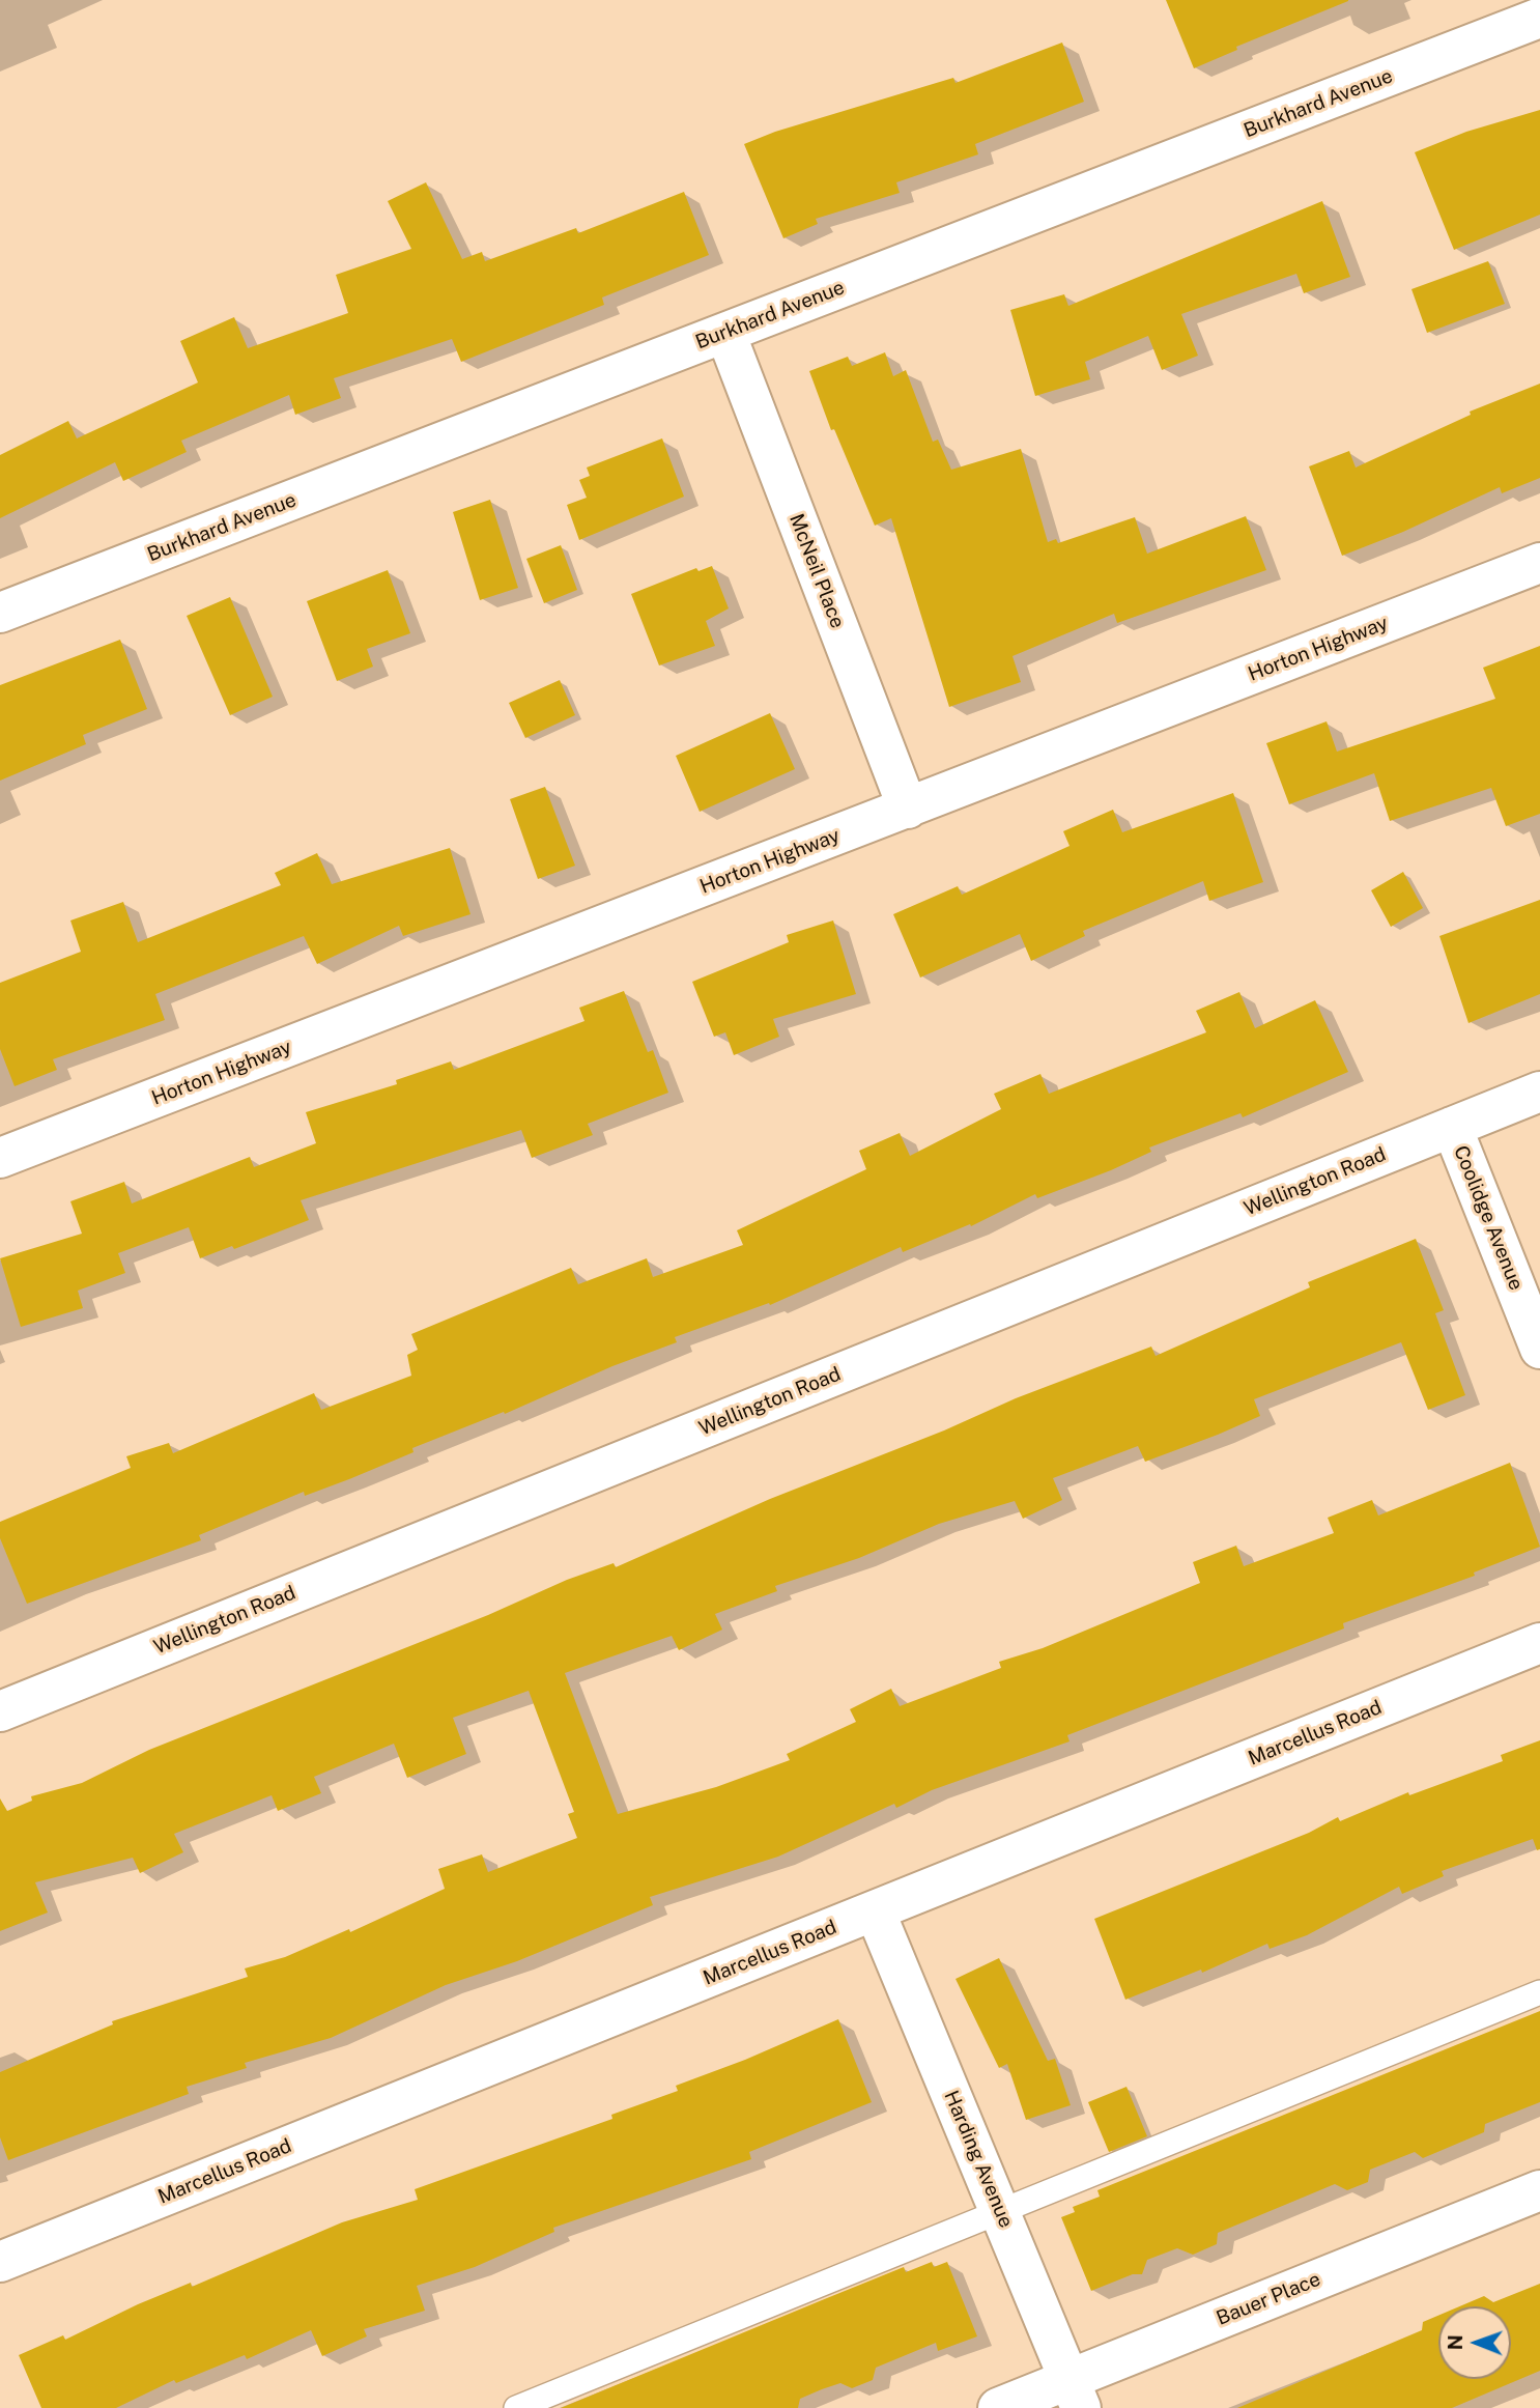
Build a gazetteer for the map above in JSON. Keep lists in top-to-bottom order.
{
  "streets": {
    "street": [
      "Burkhard Avenue",
      "McNeil Place",
      "Horton Highway",
      "Wellington Road",
      "Coolidge Avenue",
      "Marcellus Road",
      "Harding Avenue",
      "Bauer Place"
    ]
  },
  "crossings": [
    ["Burkhard Avenue", "McNeil Place"],
    ["McNeil Place", "Horton Highway"],
    ["Wellington Road", "Coolidge Avenue"],
    ["Marcellus Road", "Harding Avenue"],
    ["Harding Avenue", "Bauer Place"]
  ],
  "north": "left"
}
